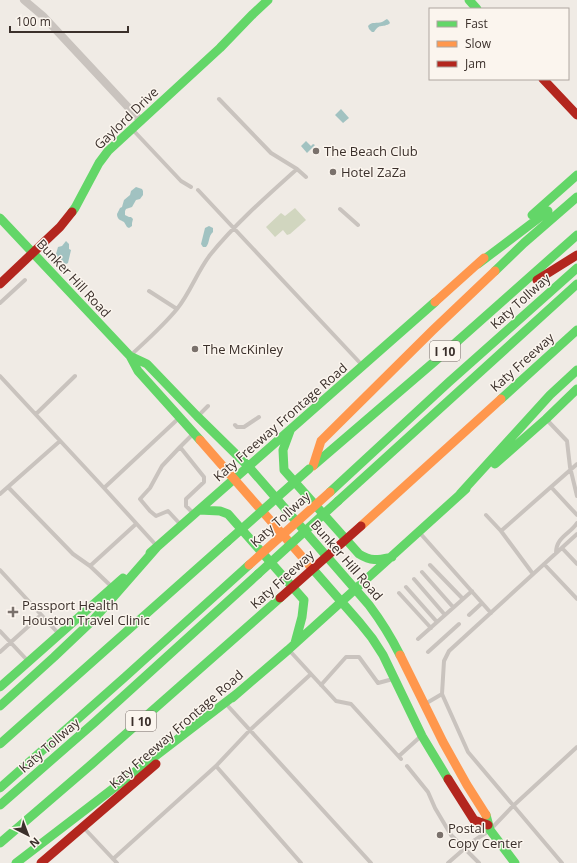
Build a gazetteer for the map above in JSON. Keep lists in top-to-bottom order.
{
  "streets": {
    "main road": [
      "Gaylord Drive",
      "Bunker Hill Road",
      "Katy Tollway",
      "I 10",
      "Katy Freeway",
      "Katy Freeway Frontage Road"
    ]
  },
  "crossings": [
    ["Gaylord Drive", "Bunker Hill Road"],
    ["Bunker Hill Road", "Katy Freeway Frontage Road"]
  ],
  "places": {
    "other": [
      "The Beach Club",
      "Hotel ZaZa",
      "The McKinley",
      "Postal Copy Center"
    ],
    "health": ["Passport Health Houston Travel Clinic"]
  },
  "legend": ["Fast", "Slow", "Jam"],
  "scale_bar": "100 m",
  "north": "bottom right"
}
